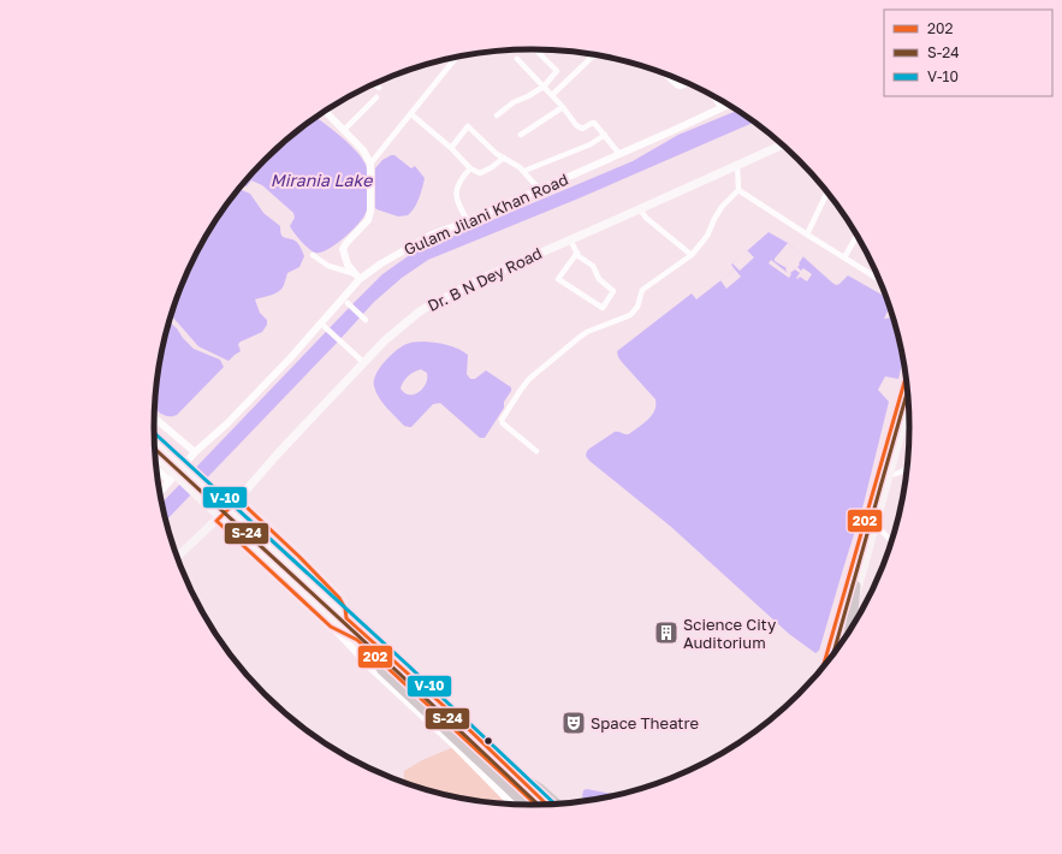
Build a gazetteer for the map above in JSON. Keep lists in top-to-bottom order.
{
  "streets": {
    "main road": ["Dr. B N Dey Road"],
    "street": ["Gulam Jilani Khan Road"]
  },
  "water": ["Mirania Lake"],
  "places": {
    "building": ["Science City Auditorium"],
    "theatre": ["Space Theatre"]
  },
  "lines": ["transit line 202", "transit line S-24", "transit line V-10"],
  "legend": ["202", "S-24", "V-10"]
}
